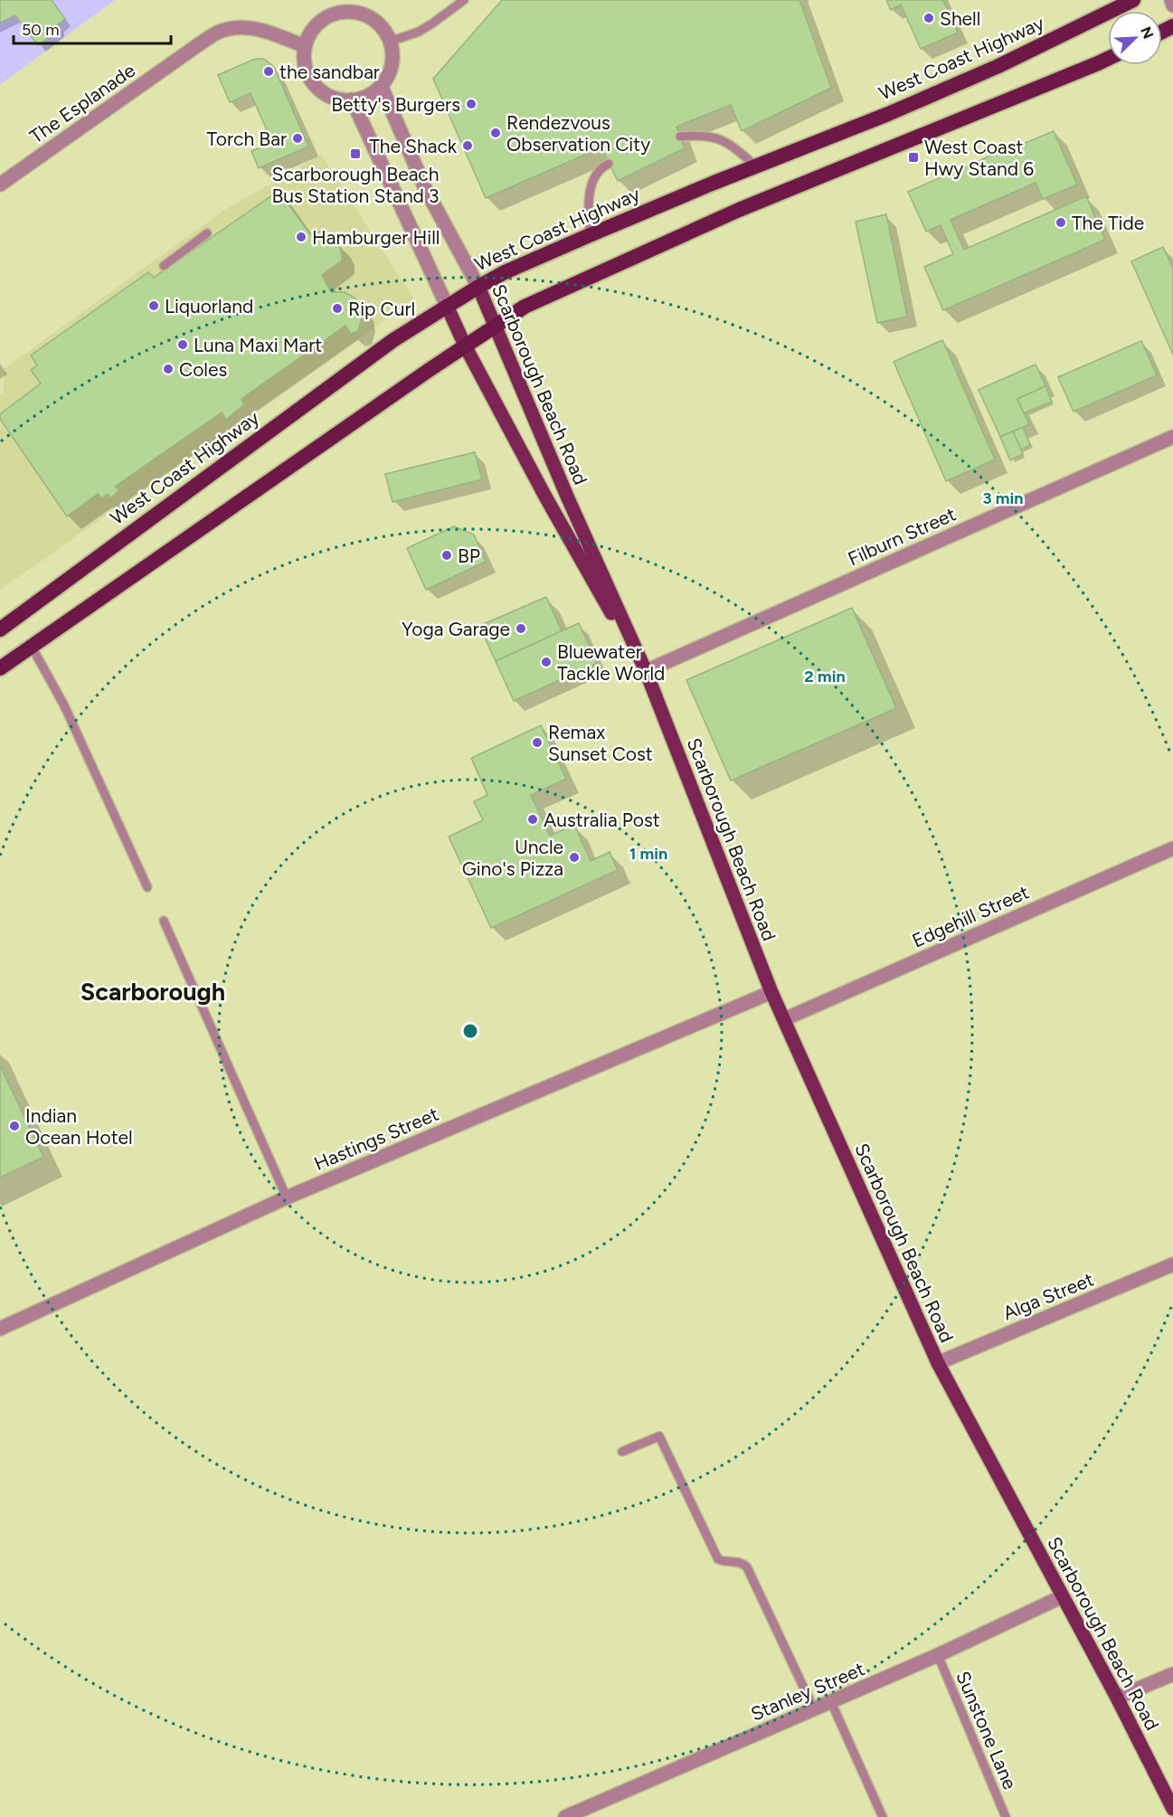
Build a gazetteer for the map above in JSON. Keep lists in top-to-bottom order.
{
  "streets": {
    "highway": ["West Coast Highway"],
    "main road": ["Scarborough Beach Road"],
    "street": [
      "The Esplanade",
      "Filburn Street",
      "Edgehill Street",
      "Hastings Street",
      "Alga Street",
      "Stanley Street"
    ],
    "lane": ["Sunstone Lane"]
  },
  "crossings": [
    ["West Coast Highway", "Scarborough Beach Road"],
    ["The Esplanade", "Scarborough Beach Road"],
    ["Scarborough Beach Road", "Filburn Street"],
    ["Scarborough Beach Road", "Edgehill Street"],
    ["Scarborough Beach Road", "Hastings Street"],
    ["Scarborough Beach Road", "Alga Street"],
    ["Scarborough Beach Road", "Stanley Street"],
    ["Stanley Street", "Sunstone Lane"]
  ],
  "districts": ["Scarborough"],
  "places": {
    "other": [
      "Shell",
      "the sandbar",
      "Betty's Burgers",
      "Rendezvous Observation City",
      "Torch Bar",
      "The Shack",
      "The Tide",
      "Hamburger Hill",
      "Liquorland",
      "Rip Curl",
      "Luna Maxi Mart",
      "Coles",
      "BP",
      "Yoga Garage",
      "Bluewater Tackle World",
      "Remax Sunset Cost",
      "Australia Post",
      "Uncle Gino's Pizza",
      "Indian Ocean Hotel"
    ],
    "transit": ["Scarborough Beach Bus Station Stand 3", "West Coast Hwy Stand 6"]
  },
  "scale_bar": "50 m",
  "north": "top right",
  "rings": ["3 min", "2 min", "1 min"]
}
